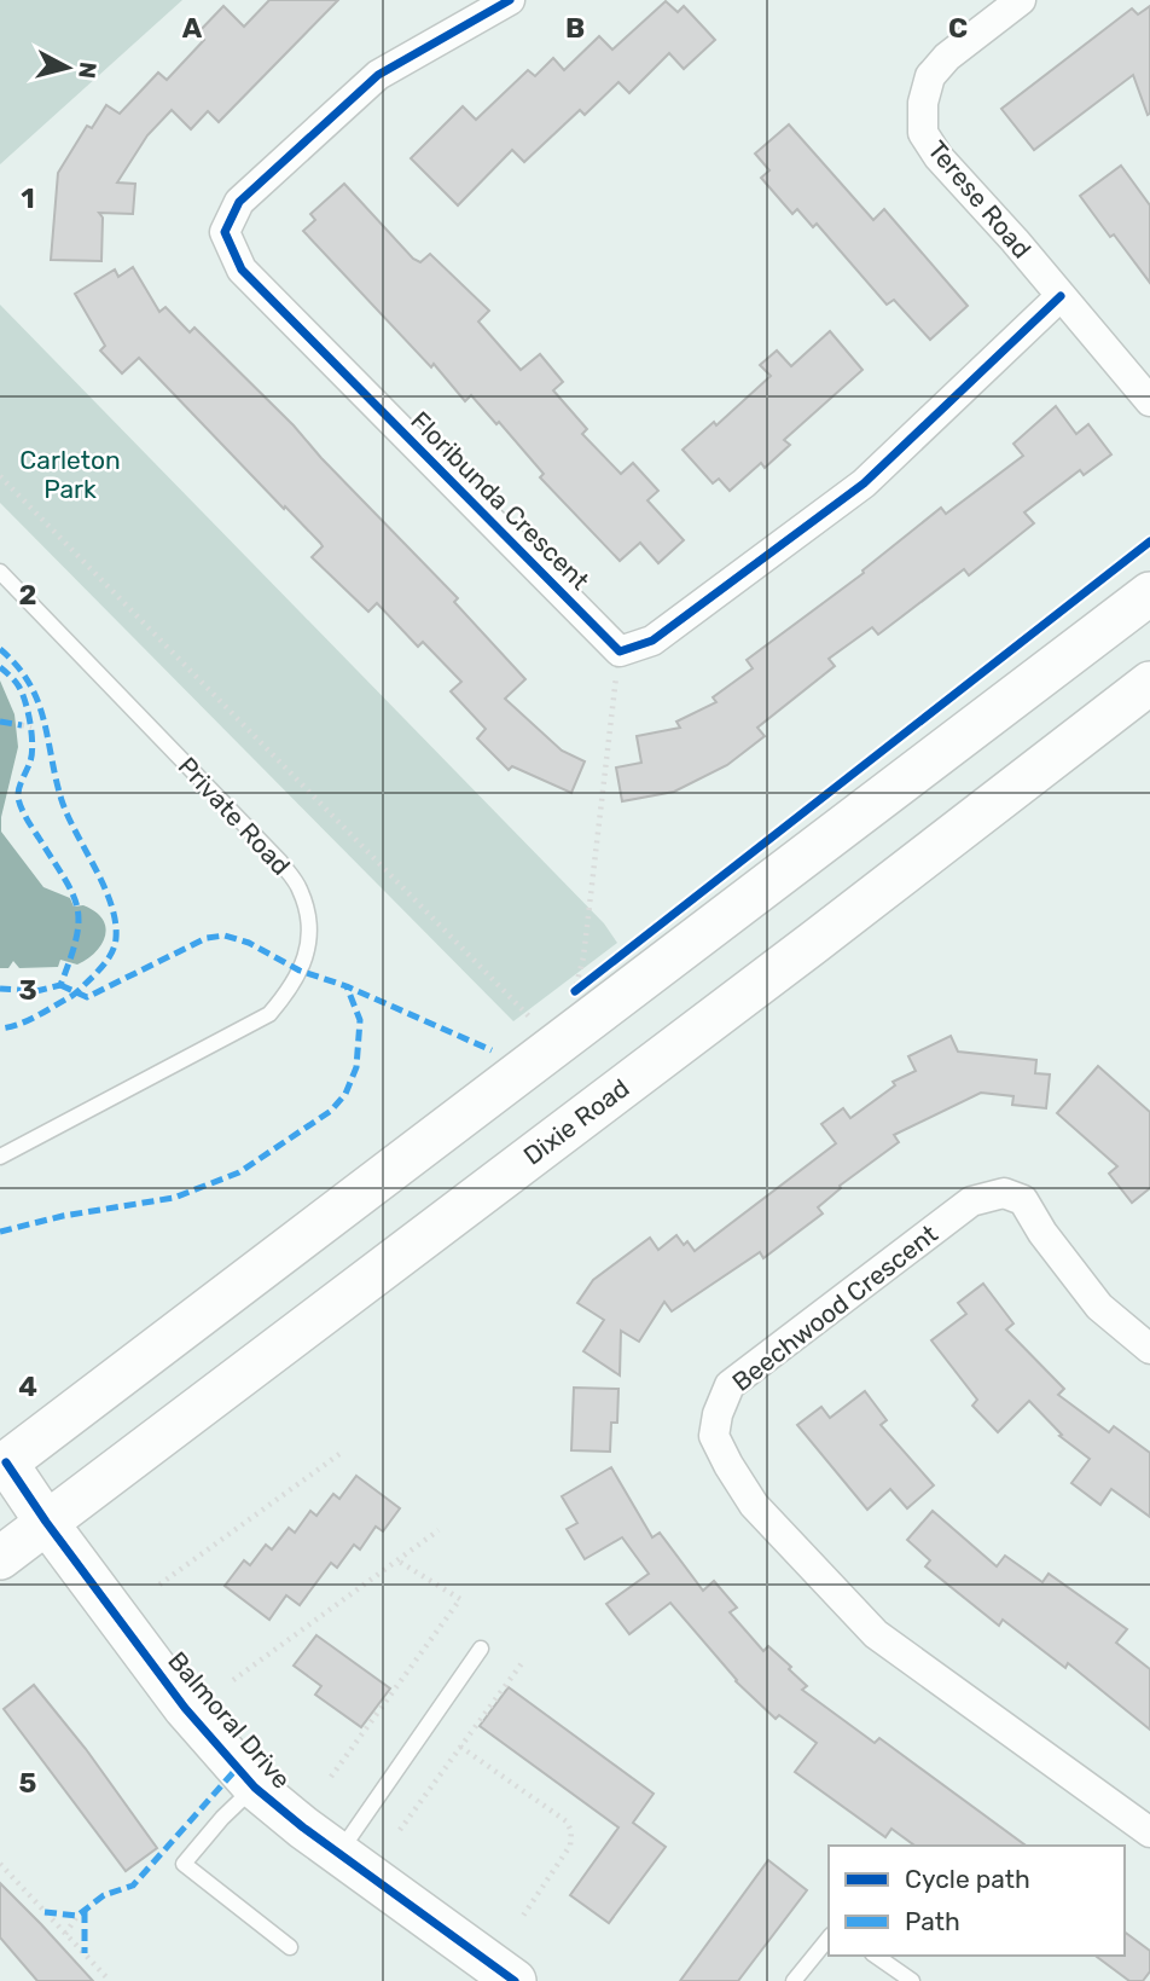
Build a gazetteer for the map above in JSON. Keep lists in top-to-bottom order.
{
  "streets": {
    "main road": ["Dixie Road", "Balmoral Drive"],
    "street": ["Terese Road", "Floribunda Crescent", "Beechwood Crescent"],
    "lane": ["Private Road"]
  },
  "crossings": [
    ["Dixie Road", "Balmoral Drive"]
  ],
  "parks": ["Carleton Park"],
  "legend": ["Cycle path", "Path"],
  "north": "right",
  "grid": {
    "columns": ["A", "B", "C"],
    "rows": [
      "1",
      "2",
      "3",
      "4",
      "5"
    ]
  }
}
